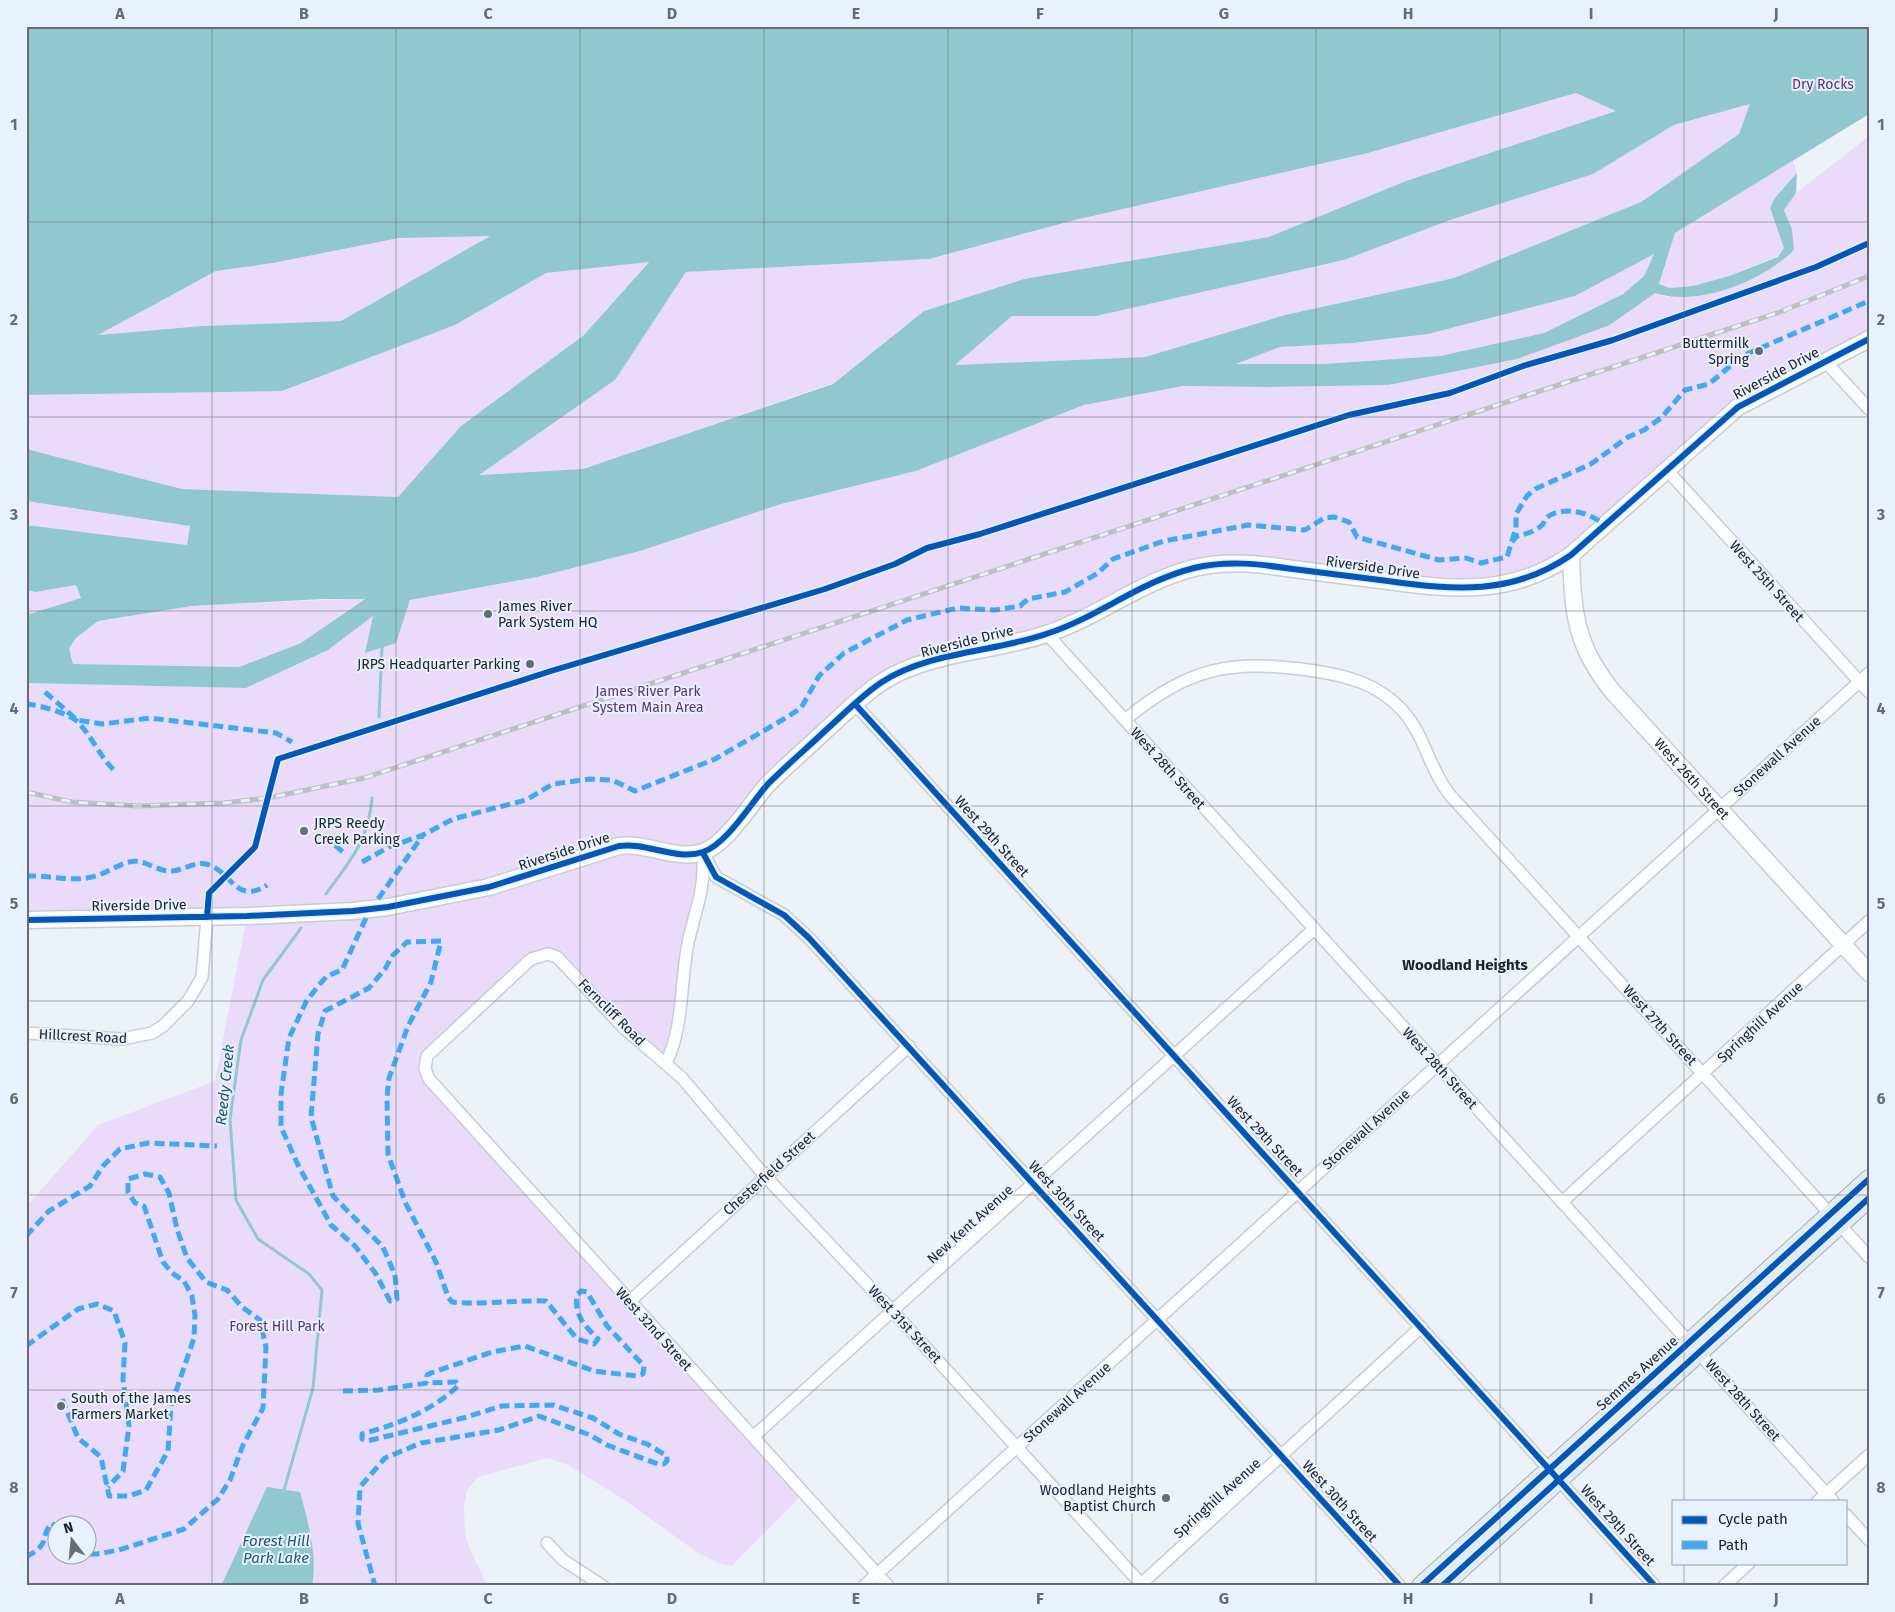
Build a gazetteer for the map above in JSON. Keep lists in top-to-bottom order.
{
  "streets": {
    "main road": ["Semmes Avenue"],
    "street": [
      "Riverside Drive",
      "West 25th Street",
      "Stonewall Avenue",
      "West 28th Street",
      "West 26th Street",
      "West 29th Street",
      "Ferncliff Road",
      "Springhill Avenue",
      "West 27th Street",
      "Hillcrest Road",
      "Chesterfield Street",
      "West 30th Street",
      "New Kent Avenue",
      "West 31st Street",
      "West 32nd Street"
    ]
  },
  "crossings": [
    ["Riverside Drive", "West 25th Street"],
    ["Riverside Drive", "West 28th Street"],
    ["Riverside Drive", "West 26th Street"],
    ["Riverside Drive", "West 29th Street"],
    ["Riverside Drive", "Hillcrest Road"],
    ["Riverside Drive", "West 30th Street"],
    ["West 25th Street", "Stonewall Avenue"],
    ["Stonewall Avenue", "West 28th Street"],
    ["Stonewall Avenue", "West 26th Street"],
    ["Stonewall Avenue", "West 29th Street"],
    ["Stonewall Avenue", "West 27th Street"],
    ["Stonewall Avenue", "West 30th Street"],
    ["Stonewall Avenue", "West 31st Street"],
    ["Stonewall Avenue", "West 32nd Street"],
    ["West 28th Street", "Springhill Avenue"],
    ["West 28th Street", "West 27th Street"],
    ["West 28th Street", "New Kent Avenue"],
    ["West 28th Street", "Semmes Avenue"],
    ["West 26th Street", "Springhill Avenue"],
    ["West 29th Street", "Springhill Avenue"],
    ["West 29th Street", "New Kent Avenue"],
    ["West 29th Street", "Semmes Avenue"],
    ["Ferncliff Road", "West 31st Street"],
    ["Ferncliff Road", "West 32nd Street"],
    ["Springhill Avenue", "West 27th Street"],
    ["Springhill Avenue", "West 30th Street"],
    ["Springhill Avenue", "West 31st Street"],
    ["West 27th Street", "Semmes Avenue"],
    ["Chesterfield Street", "West 30th Street"],
    ["Chesterfield Street", "West 31st Street"],
    ["Chesterfield Street", "West 32nd Street"],
    ["West 30th Street", "New Kent Avenue"],
    ["New Kent Avenue", "West 31st Street"],
    ["New Kent Avenue", "West 32nd Street"]
  ],
  "districts": ["Woodland Heights"],
  "water": ["Reedy Creek", "Forest Hill Park Lake"],
  "parks": ["Dry Rocks", "James River Park System Main Area", "Forest Hill Park"],
  "places": [
    "Buttermilk Spring",
    "James River Park System HQ",
    "JRPS Headquarter Parking",
    "JRPS Reedy Creek Parking",
    "South of the James Farmers Market",
    "Woodland Heights Baptist Church"
  ],
  "legend": ["Cycle path", "Path"],
  "north": "top",
  "grid": {
    "columns": [
      "A",
      "B",
      "C",
      "D",
      "E",
      "F",
      "G",
      "H",
      "I",
      "J"
    ],
    "rows": [
      "1",
      "2",
      "3",
      "4",
      "5",
      "6",
      "7",
      "8"
    ]
  }
}
